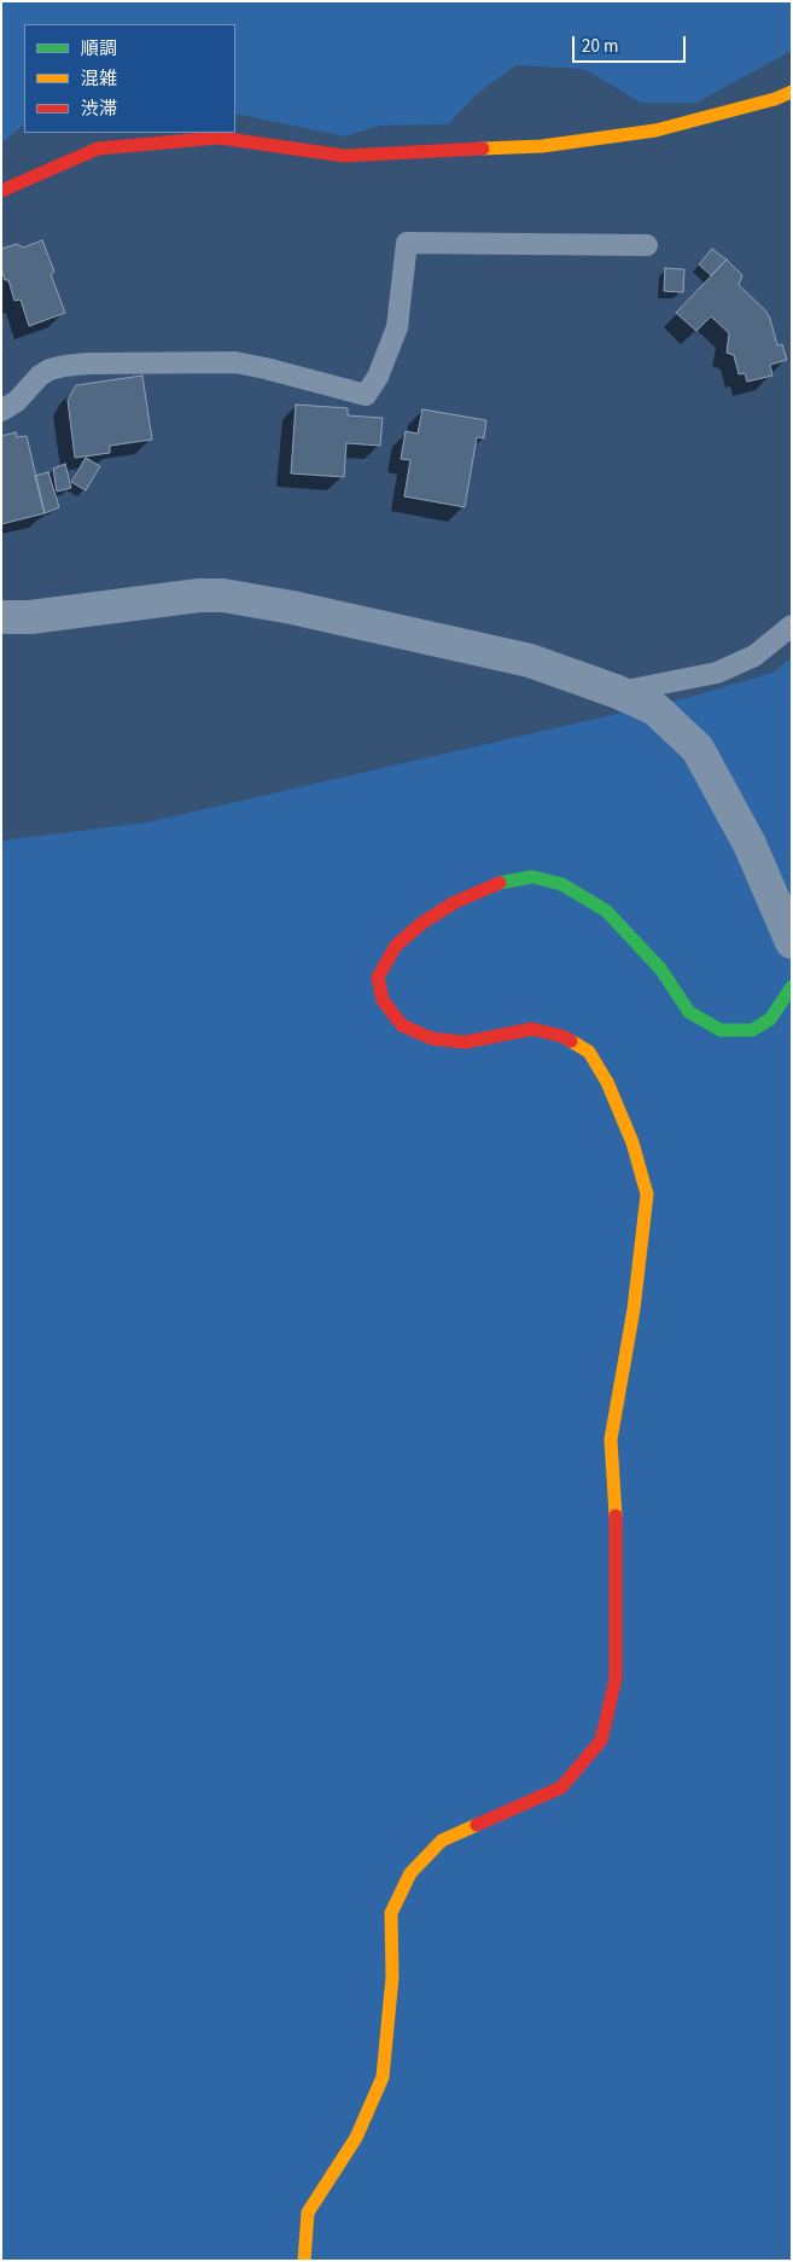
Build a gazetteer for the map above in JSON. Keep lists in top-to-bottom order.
{
  "legend": ["順調", "混雑", "渋滞"],
  "scale_bar": "20 m"
}
